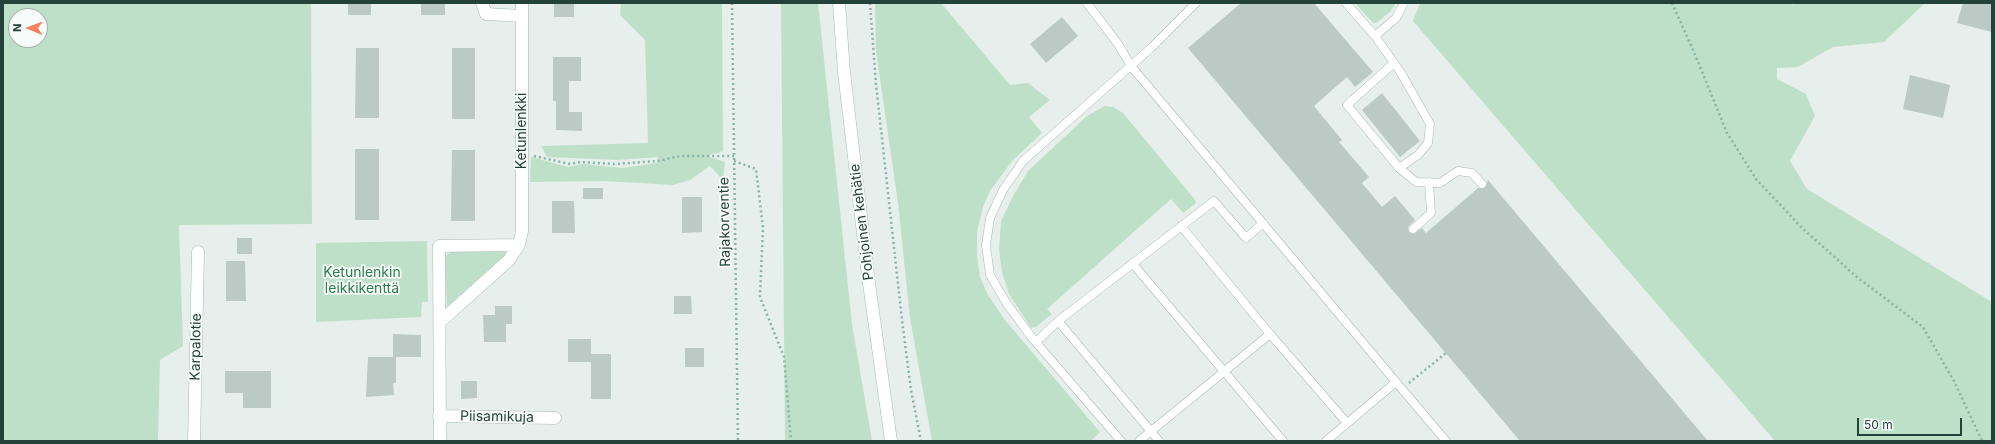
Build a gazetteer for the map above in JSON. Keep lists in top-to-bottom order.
{
  "streets": {
    "street": [
      "Ketunlenkki",
      "Pohjoinen kehätie",
      "Karpalotie",
      "Piisamikuja"
    ],
    "path": ["Rajakorventie"]
  },
  "parks": ["Ketunlenkin leikkikenttä"],
  "scale_bar": "50 m",
  "north": "left"
}
